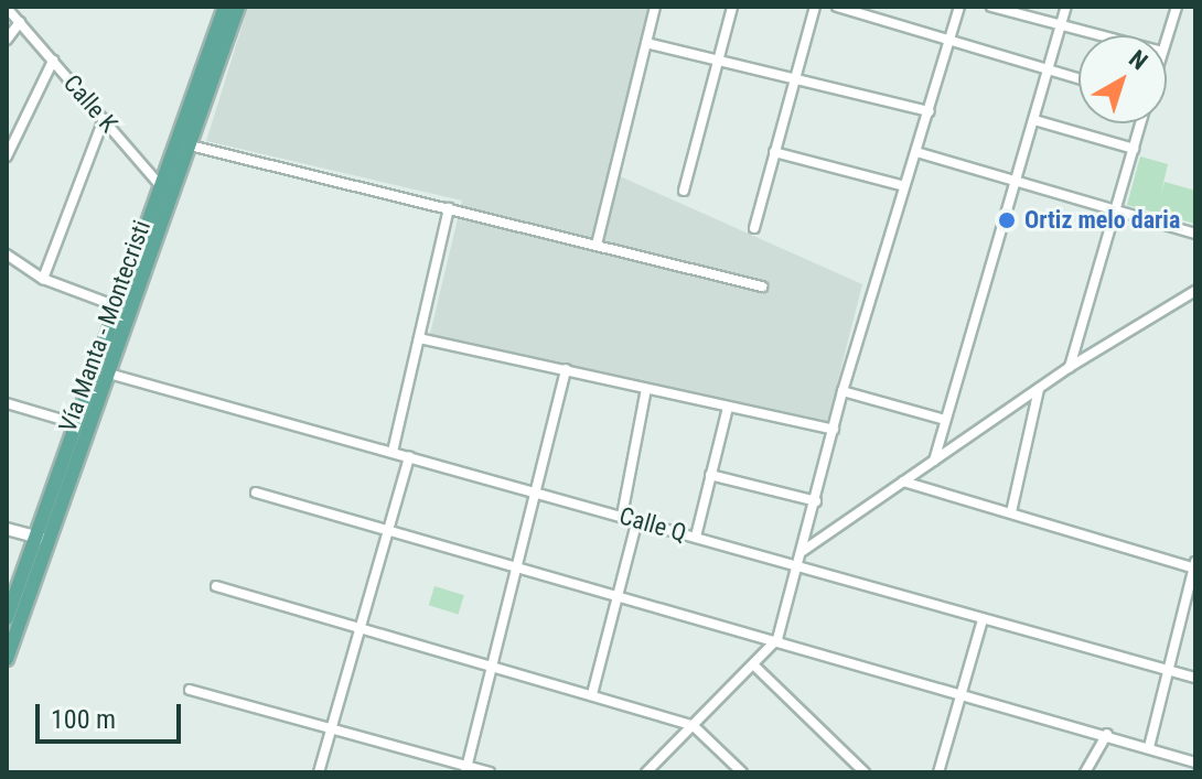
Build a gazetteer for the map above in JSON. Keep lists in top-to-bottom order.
{
  "streets": {
    "main road": ["Vía Manta - Montecristi"],
    "street": ["Calle K", "Calle Q"]
  },
  "crossings": [
    ["Calle K", "Vía Manta - Montecristi"],
    ["Vía Manta - Montecristi", "Calle Q"]
  ],
  "places": ["Ortiz melo daria"],
  "scale_bar": "100 m",
  "north": "top right"
}
